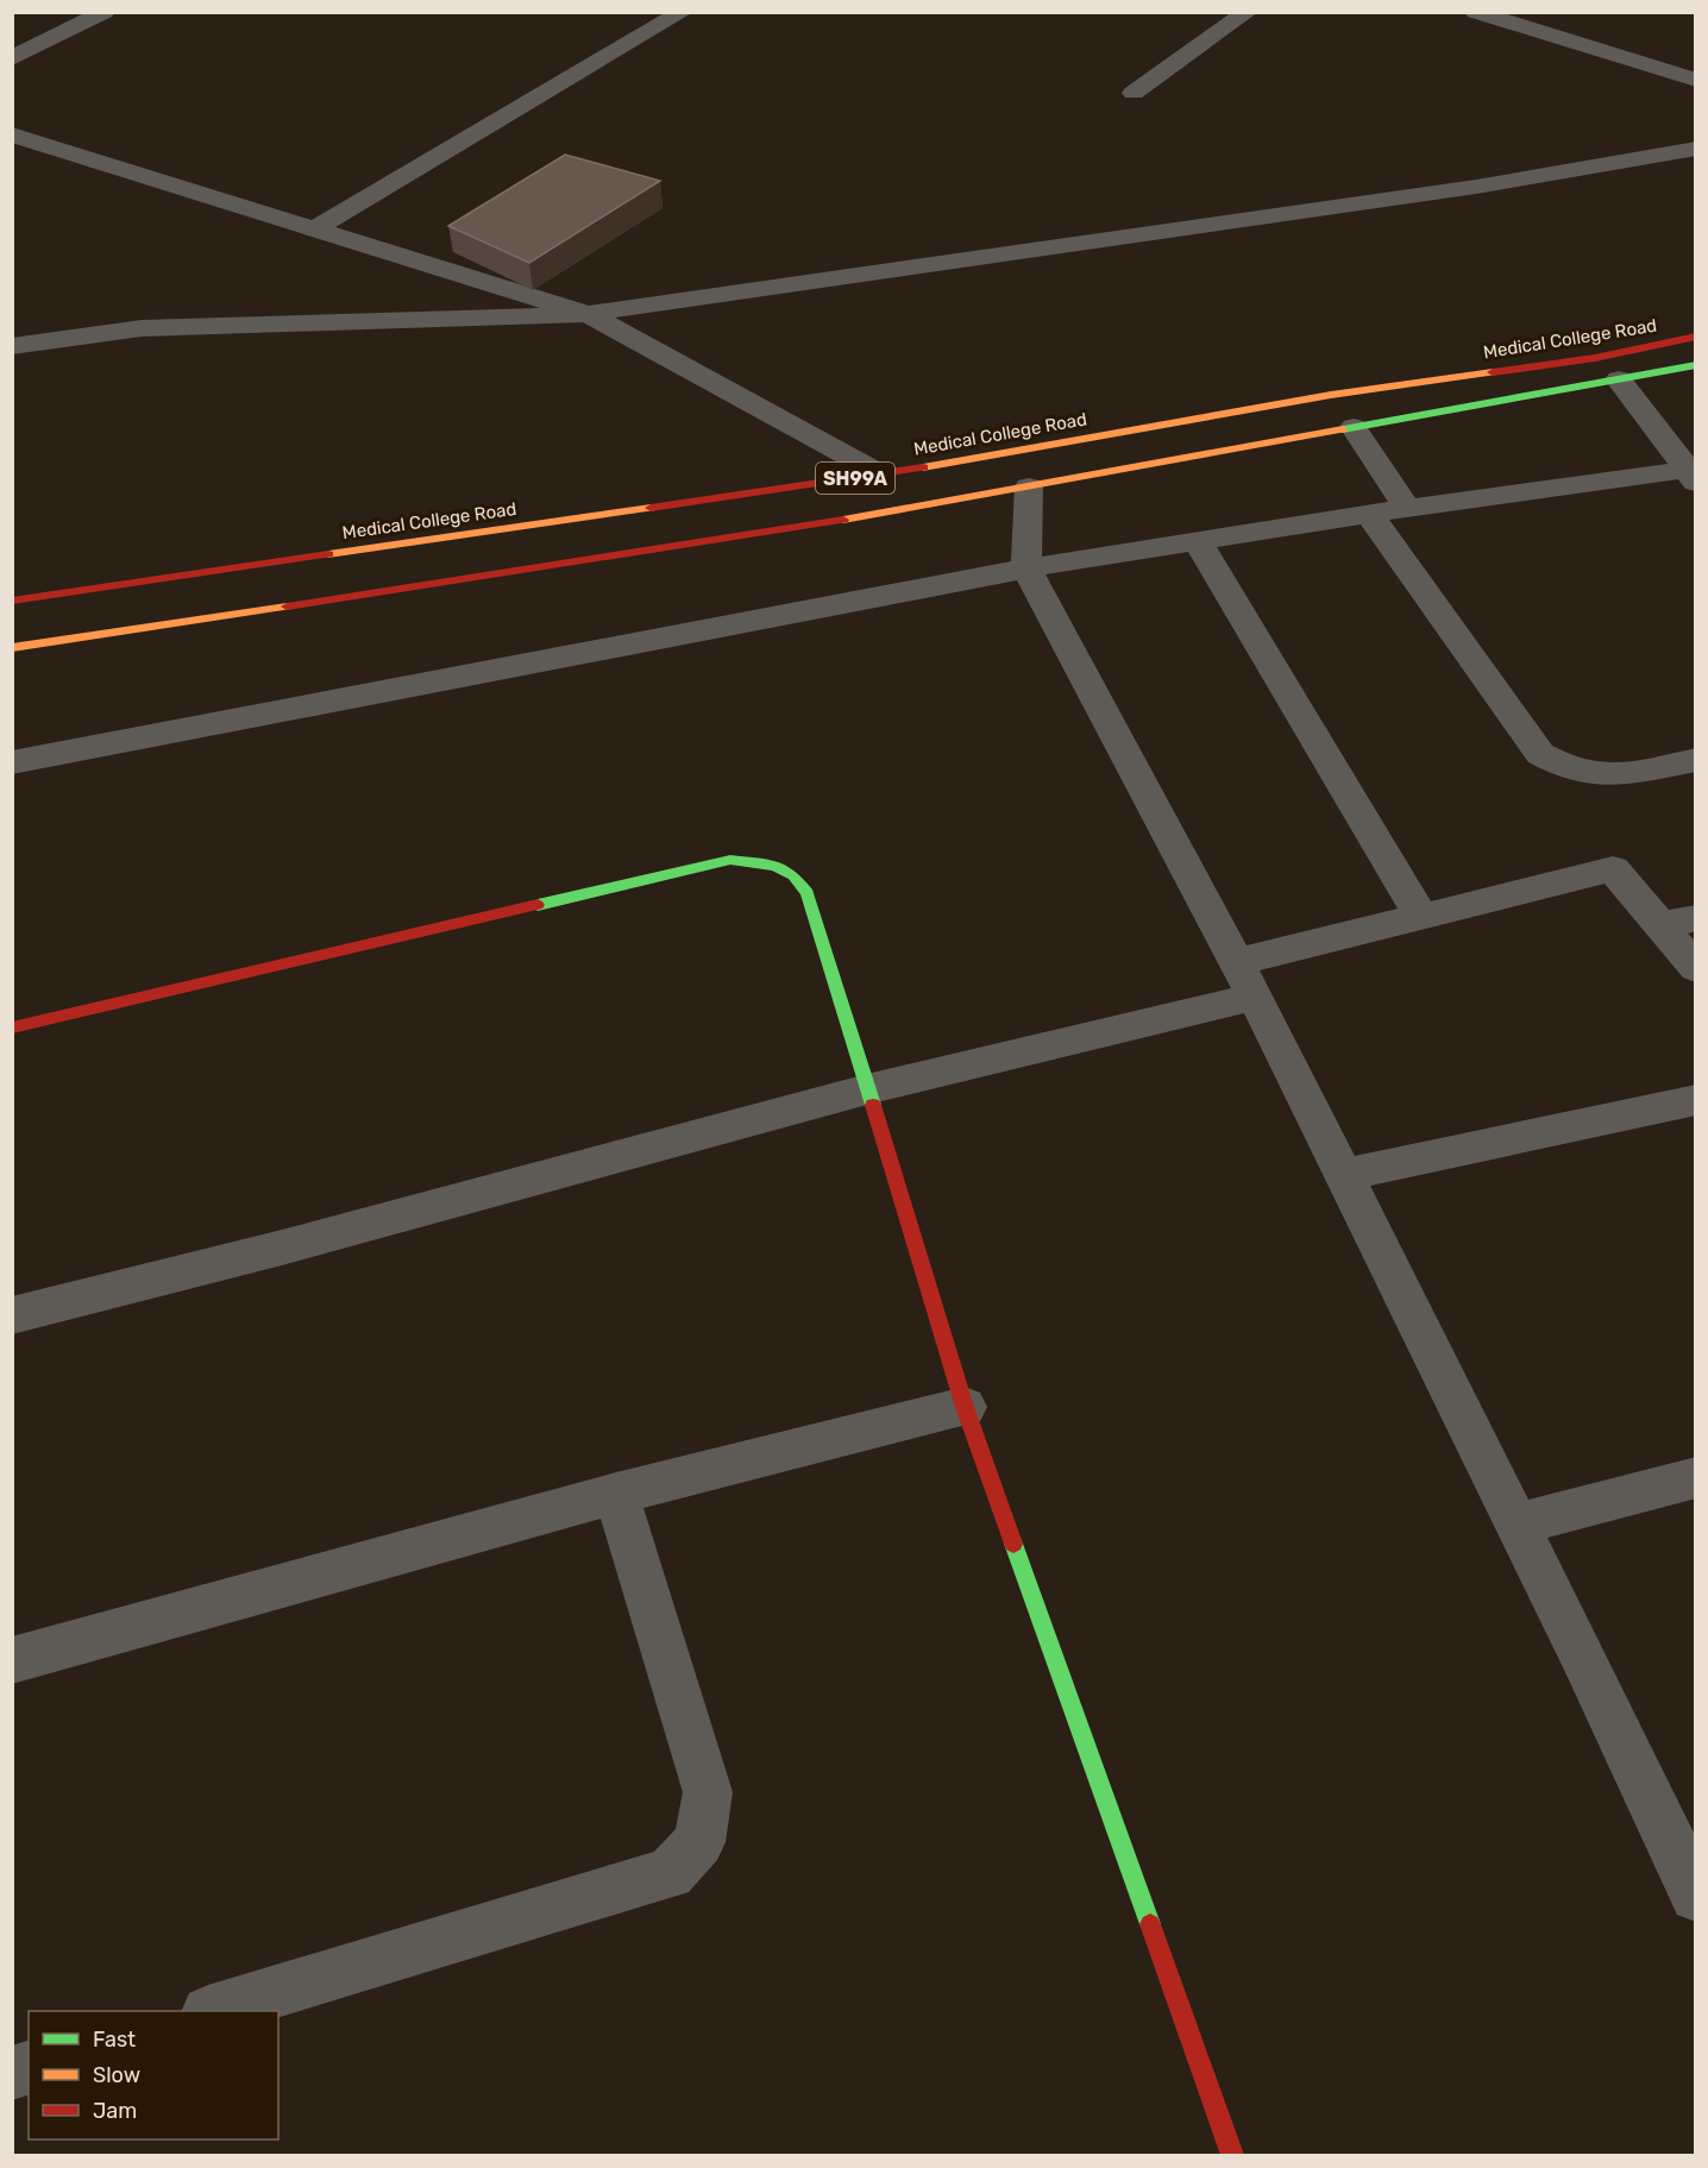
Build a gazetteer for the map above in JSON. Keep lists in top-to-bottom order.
{
  "streets": {
    "main road": ["Medical College Road", "SH99A"]
  },
  "legend": ["Fast", "Slow", "Jam"]
}
